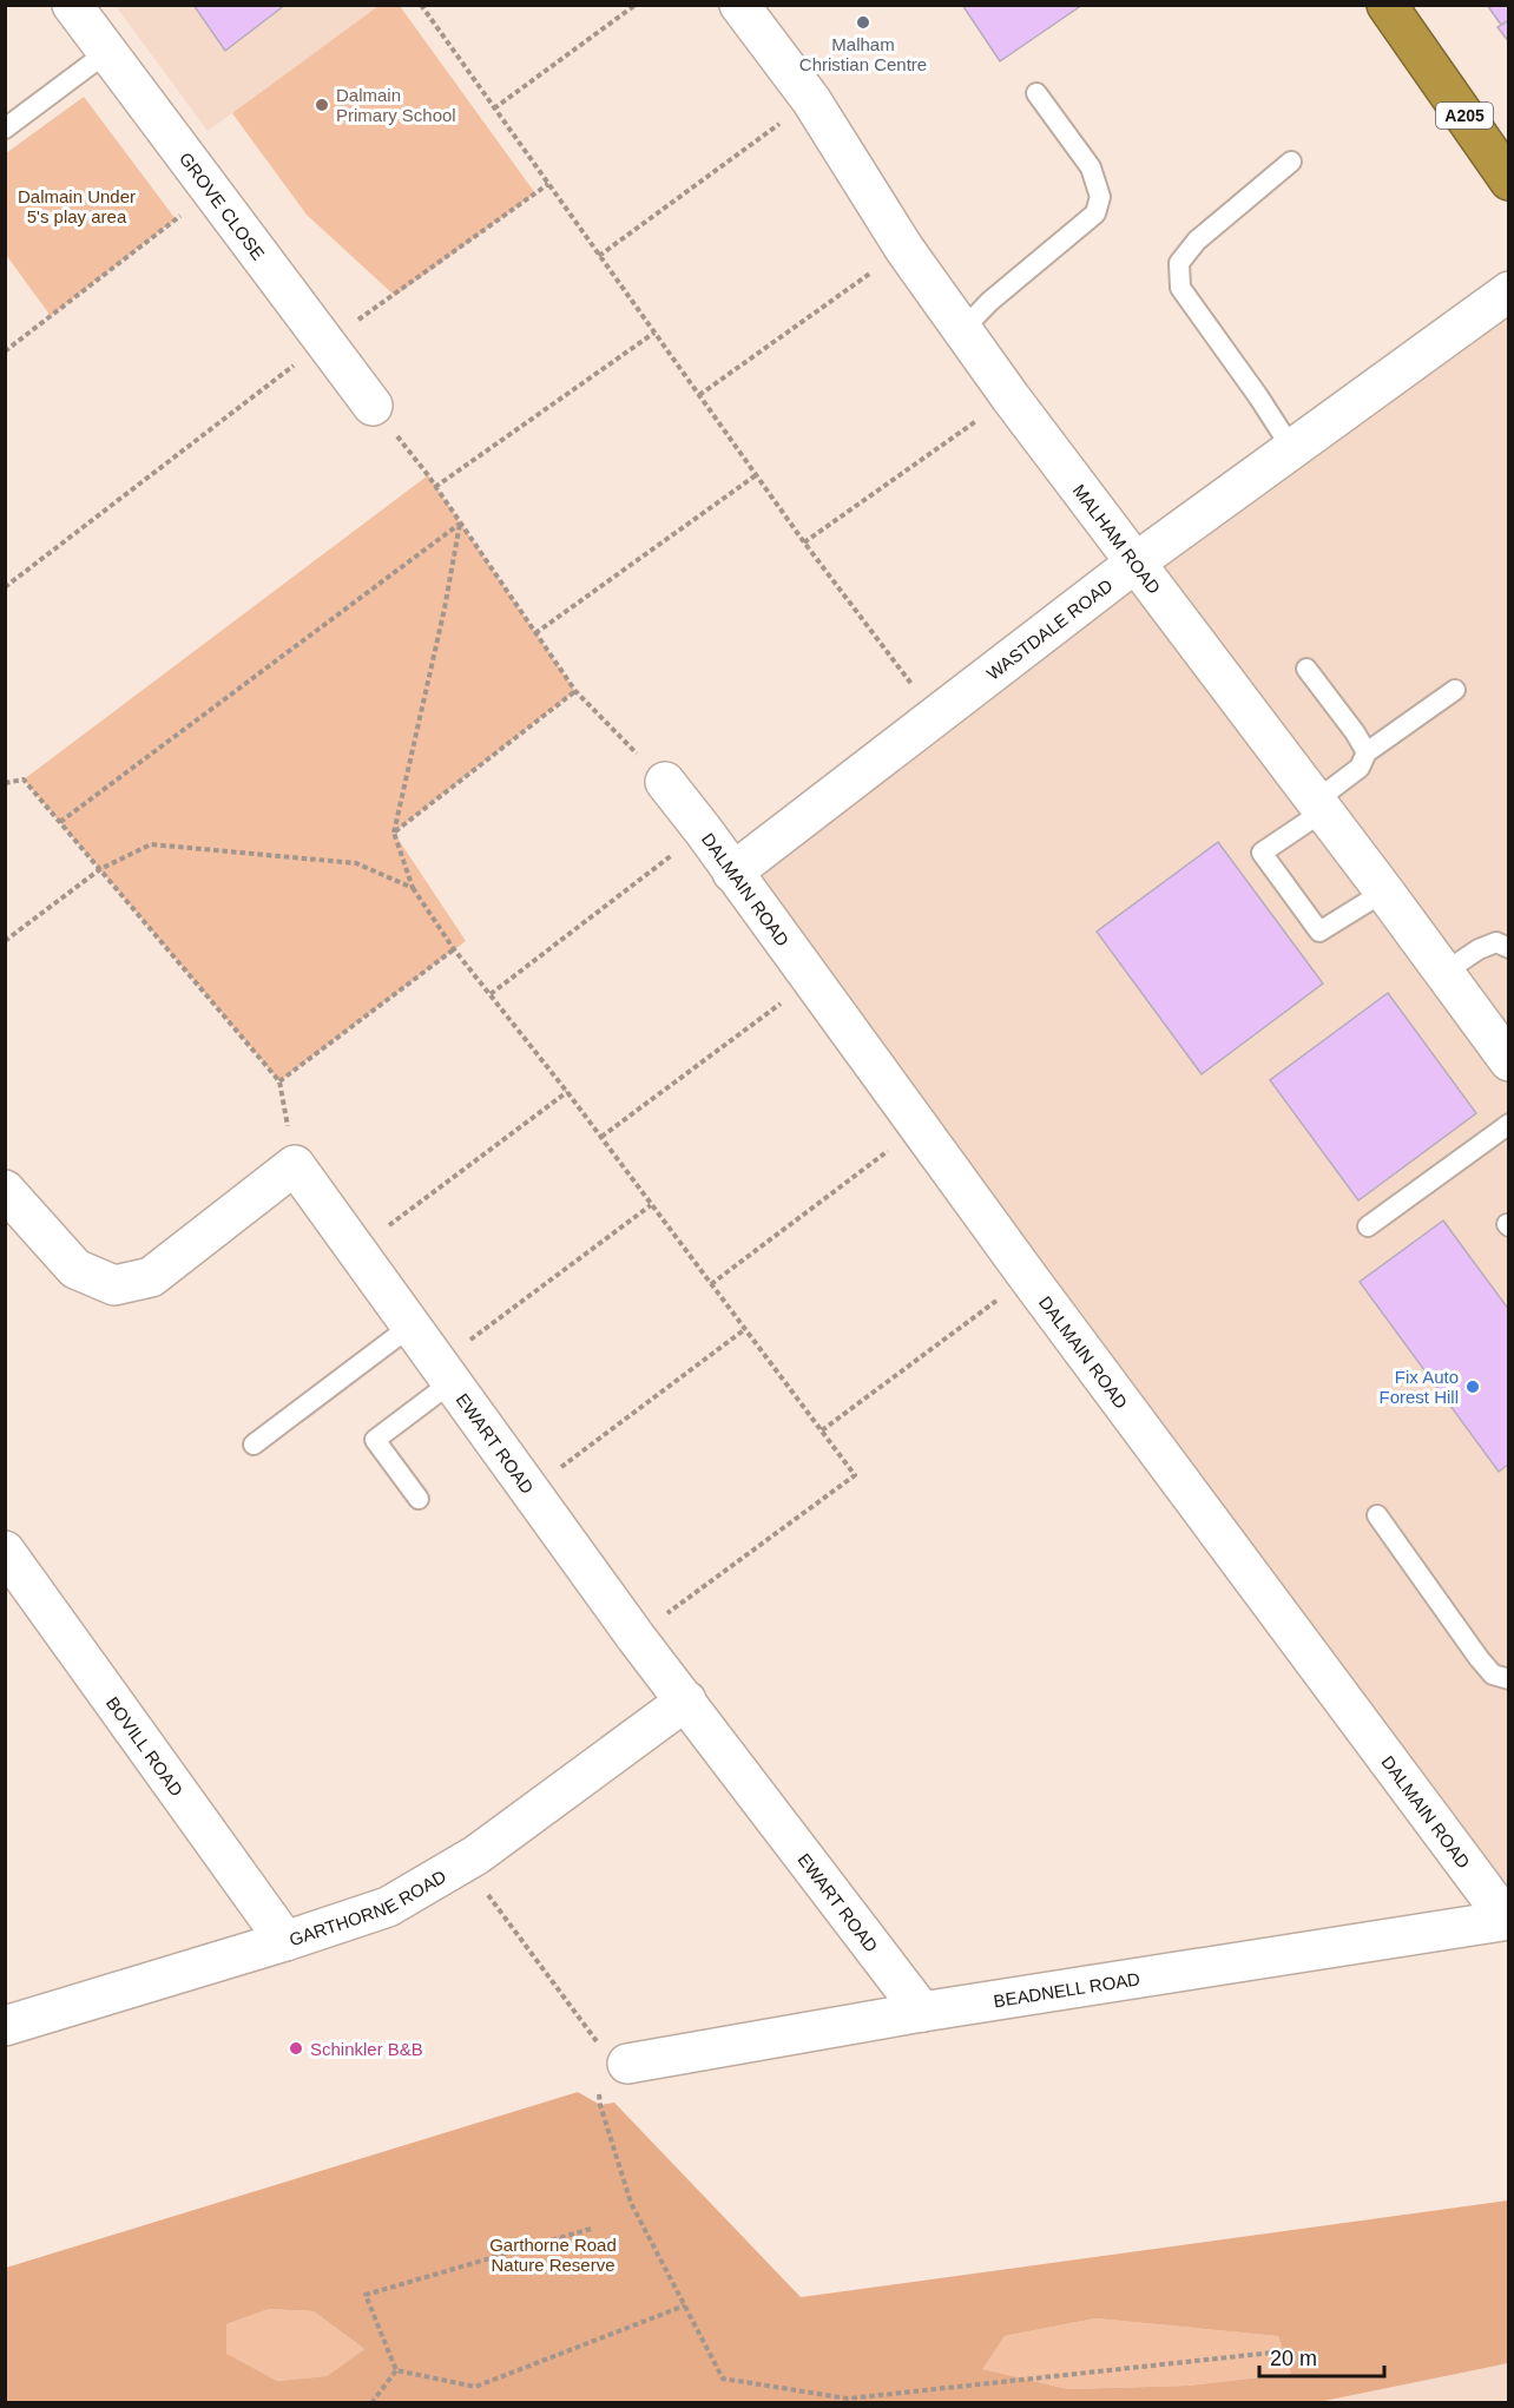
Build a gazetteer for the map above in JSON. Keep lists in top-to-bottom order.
{
  "streets": {
    "highway": ["A205"],
    "street": [
      "GROVE CLOSE",
      "MALHAM ROAD",
      "WASTDALE ROAD",
      "DALMAIN ROAD",
      "EWART ROAD",
      "BOVILL ROAD",
      "GARTHORNE ROAD",
      "BEADNELL ROAD"
    ]
  },
  "crossings": [
    ["MALHAM ROAD", "WASTDALE ROAD"],
    ["WASTDALE ROAD", "DALMAIN ROAD"],
    ["DALMAIN ROAD", "BEADNELL ROAD"],
    ["EWART ROAD", "GARTHORNE ROAD"],
    ["EWART ROAD", "BEADNELL ROAD"],
    ["BOVILL ROAD", "GARTHORNE ROAD"]
  ],
  "parks": ["Dalmain Under 5's play area", "Garthorne Road Nature Reserve"],
  "places": [
    "Malham Christian Centre",
    "Dalmain Primary School",
    "Fix Auto Forest Hill",
    "Schinkler B&B"
  ],
  "scale_bar": "20 m"
}
